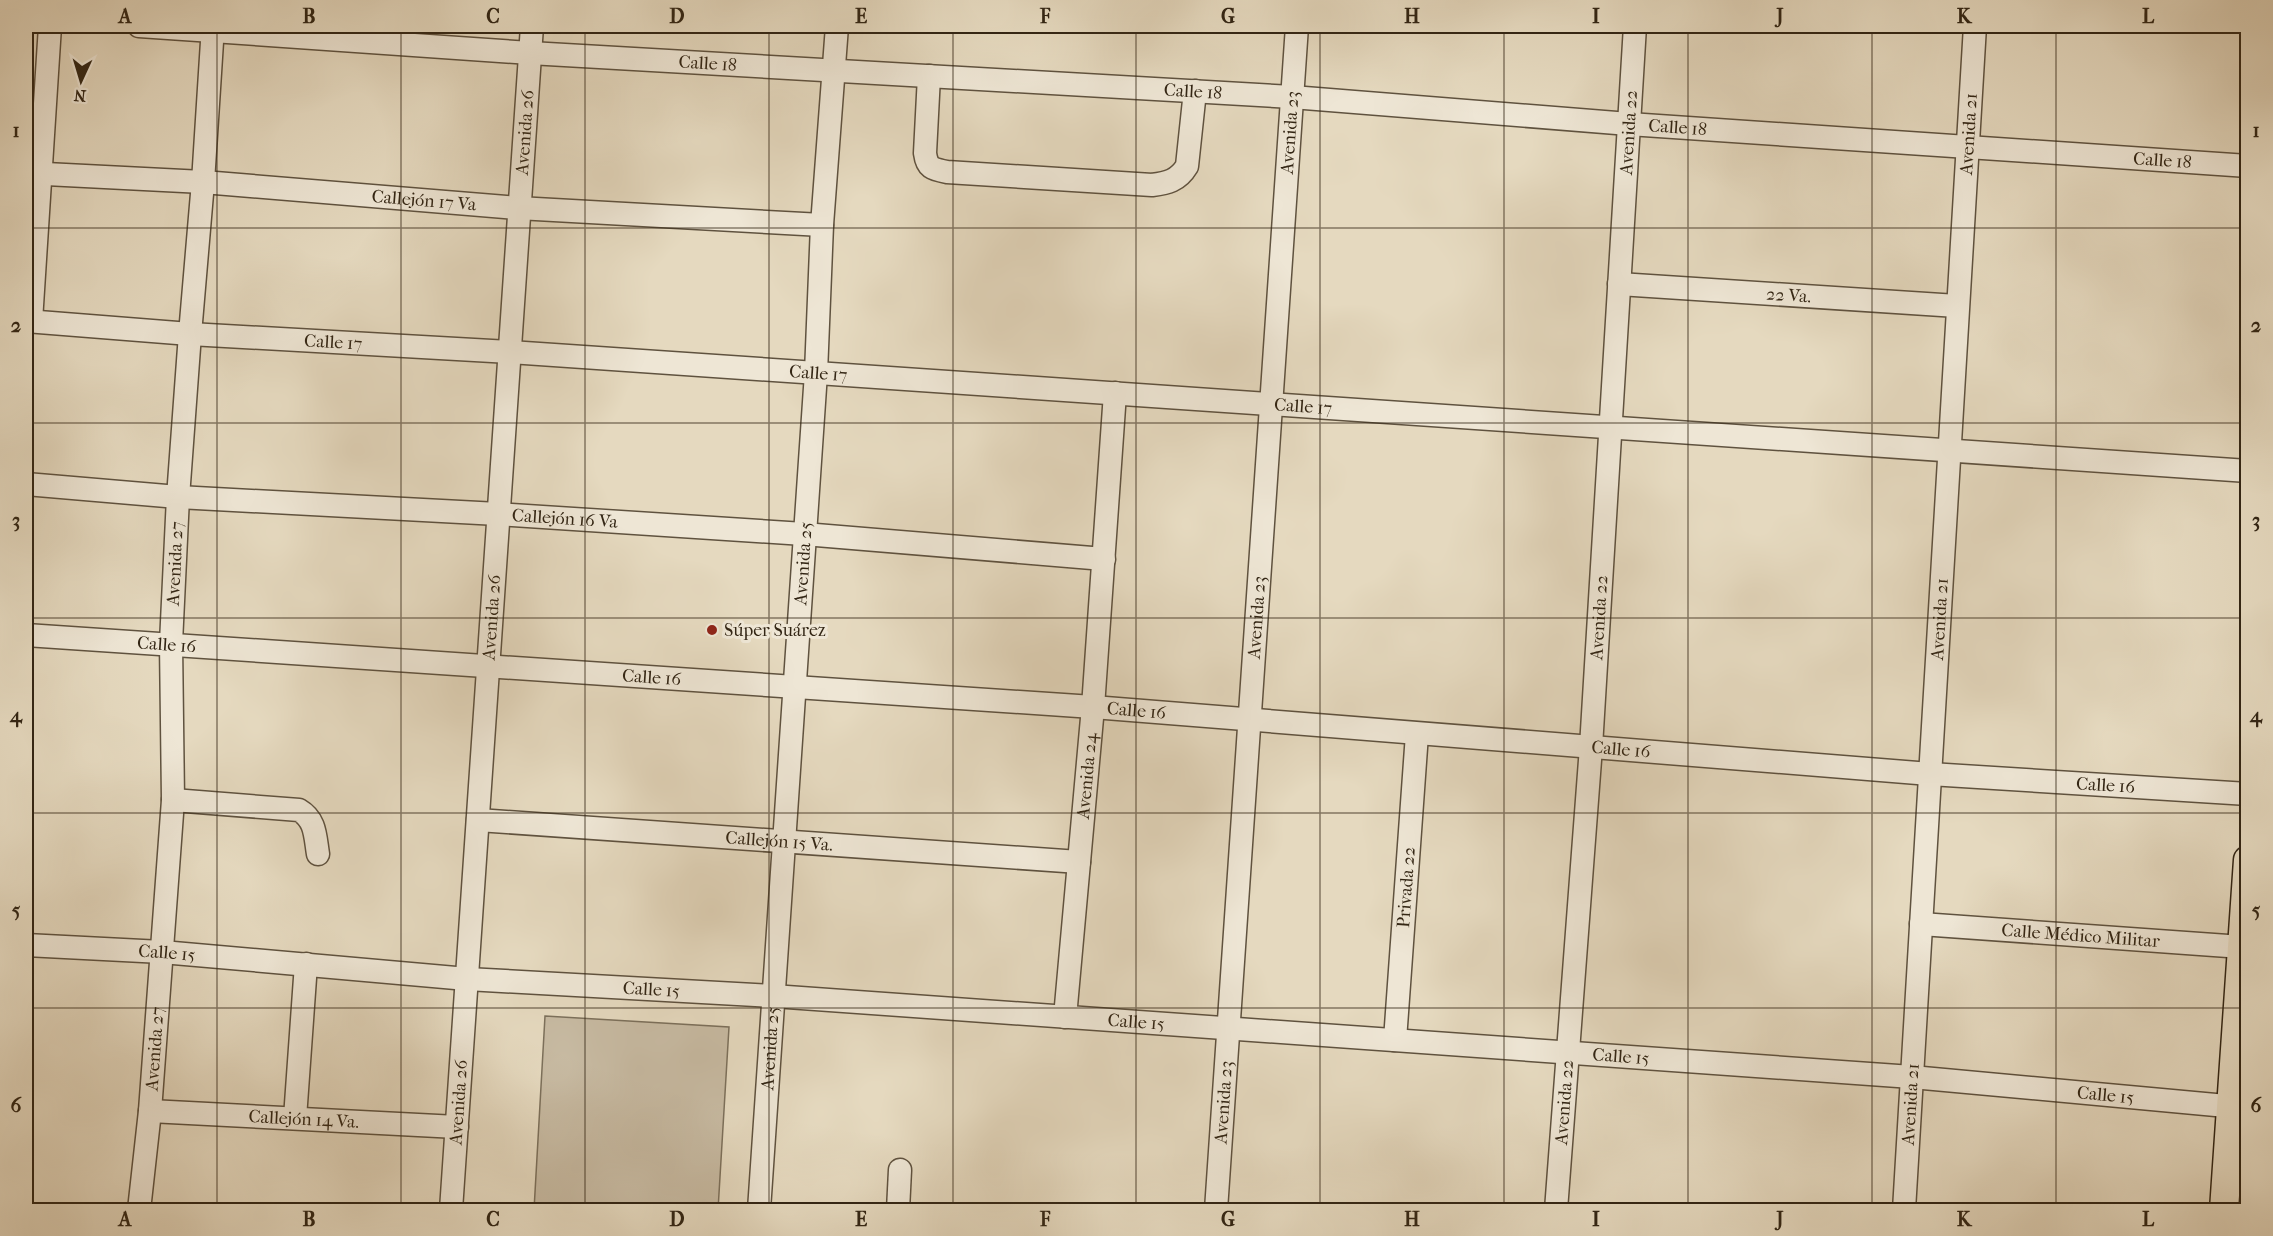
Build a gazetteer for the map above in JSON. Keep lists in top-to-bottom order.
{
  "streets": {
    "street": [
      "Calle 18",
      "Avenida 26",
      "Avenida 23",
      "Avenida 22",
      "Avenida 21",
      "Callejón 17 Va",
      "22 Va.",
      "Calle 17",
      "Callejón 16 Va",
      "Avenida 27",
      "Avenida 25",
      "Calle 16",
      "Avenida 24",
      "Callejón 15 Va.",
      "Privada 22",
      "Calle Médico Militar",
      "Calle 15",
      "Callejón 14 Va."
    ]
  },
  "crossings": [
    ["Calle 18", "Avenida 26"],
    ["Calle 18", "Avenida 23"],
    ["Calle 18", "Avenida 22"],
    ["Calle 18", "Avenida 21"],
    ["Calle 18", "Avenida 27"],
    ["Calle 18", "Avenida 25"],
    ["Avenida 26", "Callejón 17 Va"],
    ["Avenida 26", "Calle 17"],
    ["Avenida 26", "Callejón 16 Va"],
    ["Avenida 26", "Calle 16"],
    ["Avenida 26", "Callejón 15 Va."],
    ["Avenida 26", "Calle 15"],
    ["Avenida 26", "Callejón 14 Va."],
    ["Avenida 23", "Calle 17"],
    ["Avenida 23", "Calle 16"],
    ["Avenida 23", "Calle 15"],
    ["Avenida 22", "22 Va."],
    ["Avenida 22", "Calle 17"],
    ["Avenida 22", "Calle 16"],
    ["Avenida 22", "Calle 15"],
    ["Avenida 21", "22 Va."],
    ["Avenida 21", "Calle 17"],
    ["Avenida 21", "Calle 16"],
    ["Avenida 21", "Calle Médico Militar"],
    ["Avenida 21", "Calle 15"],
    ["Callejón 17 Va", "Avenida 27"],
    ["Callejón 17 Va", "Avenida 25"],
    ["Calle 17", "Avenida 27"],
    ["Calle 17", "Avenida 25"],
    ["Calle 17", "Avenida 24"],
    ["Callejón 16 Va", "Avenida 27"],
    ["Callejón 16 Va", "Avenida 25"],
    ["Callejón 16 Va", "Avenida 24"],
    ["Avenida 27", "Calle 16"],
    ["Avenida 27", "Calle 15"],
    ["Avenida 27", "Callejón 14 Va."],
    ["Avenida 25", "Calle 16"],
    ["Avenida 25", "Callejón 15 Va."],
    ["Avenida 25", "Calle 15"],
    ["Calle 16", "Avenida 24"],
    ["Calle 16", "Privada 22"],
    ["Avenida 24", "Callejón 15 Va."],
    ["Avenida 24", "Calle 15"],
    ["Privada 22", "Calle 15"]
  ],
  "places": ["Súper Suárez"],
  "north": "bottom",
  "grid": {
    "columns": [
      "A",
      "B",
      "C",
      "D",
      "E",
      "F",
      "G",
      "H",
      "I",
      "J",
      "K",
      "L"
    ],
    "rows": [
      "1",
      "2",
      "3",
      "4",
      "5",
      "6"
    ]
  }
}
